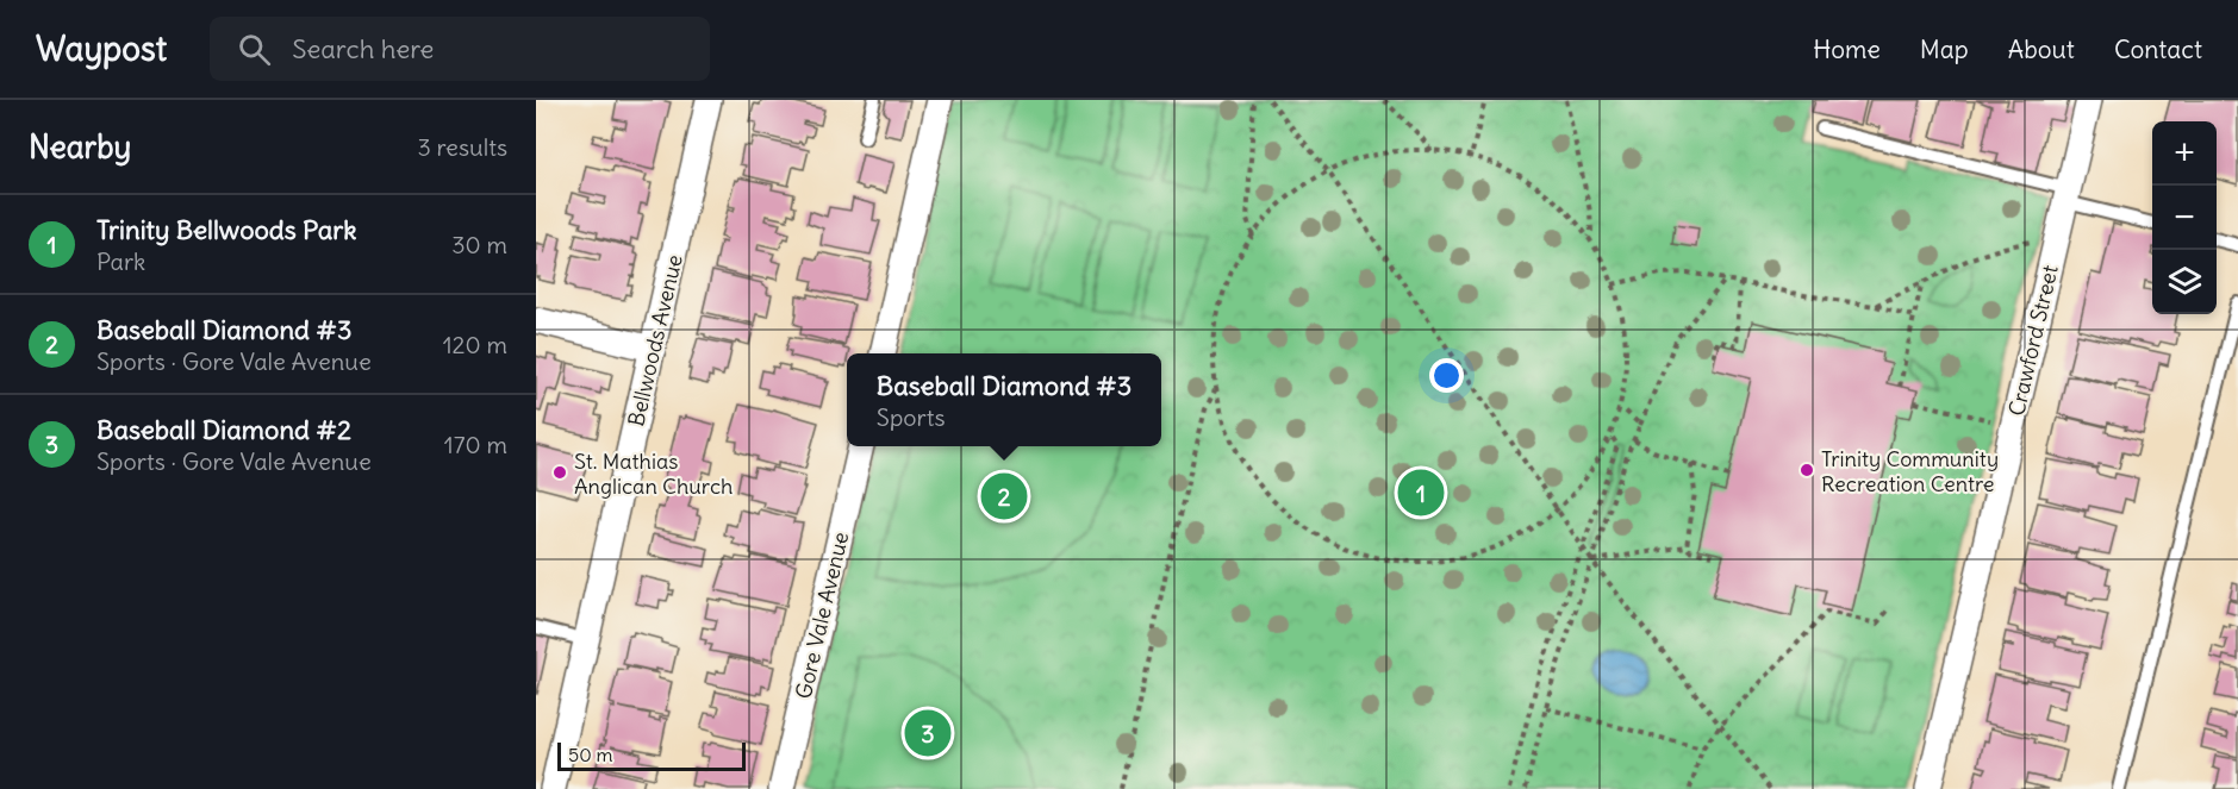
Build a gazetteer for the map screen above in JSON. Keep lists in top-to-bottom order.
{
  "streets": {
    "street": ["Bellwoods Avenue", "Crawford Street", "Gore Vale Avenue"]
  },
  "places": ["Trinity Community Recreation Centre", "St. Mathias Anglican Church"],
  "scale_bar": "50 m",
  "page": {
    "header": "Waypost",
    "search": "Search here",
    "nav": [
      "Home",
      "Map",
      "About",
      "Contact"
    ],
    "heading": ["Nearby", "3 results"],
    "map_buttons": ["+", "−"],
    "list": [
      {
        "mark": "1",
        "name": "Trinity Bellwoods Park",
        "note": "Park",
        "value": "30 m"
      },
      {
        "mark": "2",
        "name": "Baseball Diamond #3",
        "note": "Sports · Gore Vale Avenue",
        "value": "120 m"
      },
      {
        "mark": "3",
        "name": "Baseball Diamond #2",
        "note": "Sports · Gore Vale Avenue",
        "value": "170 m"
      }
    ],
    "popup": ["Baseball Diamond #3", "Sports"],
    "pins": ["1", "2", "3"],
    "scale": "50 m"
  }
}
